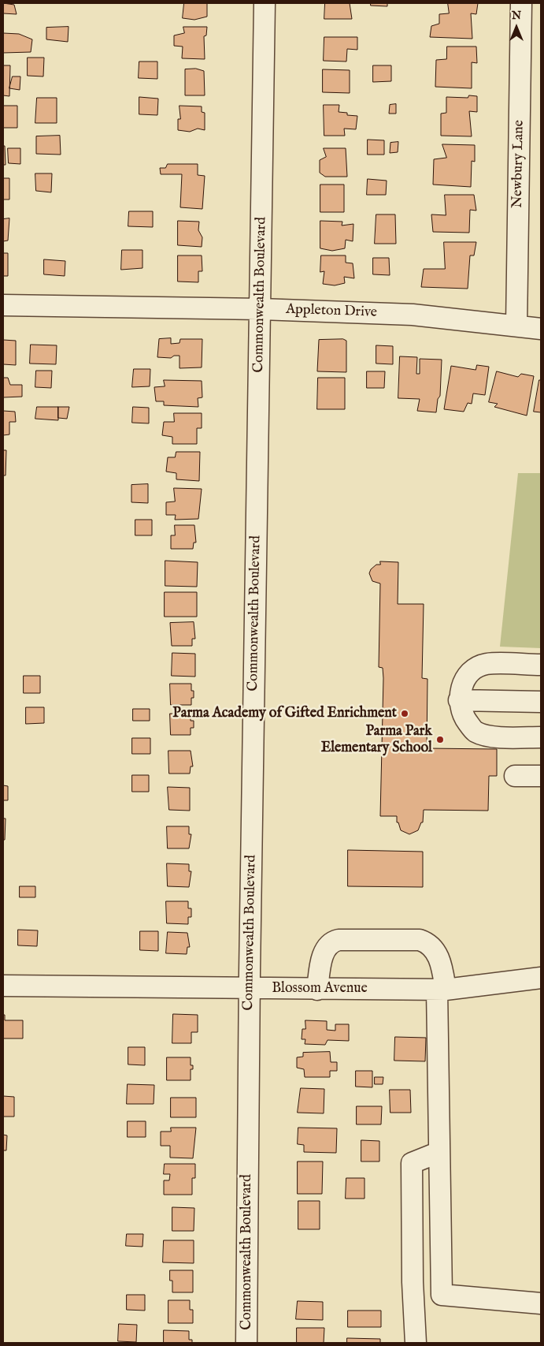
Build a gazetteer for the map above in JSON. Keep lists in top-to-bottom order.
{
  "streets": {
    "street": [
      "Newbury Lane",
      "Commonwealth Boulevard",
      "Appleton Drive",
      "Blossom Avenue"
    ]
  },
  "crossings": [
    ["Newbury Lane", "Appleton Drive"],
    ["Commonwealth Boulevard", "Appleton Drive"],
    ["Commonwealth Boulevard", "Blossom Avenue"]
  ],
  "places": ["Parma Academy of Gifted Enrichment", "Parma Park Elementary School"],
  "north": "top"
}
